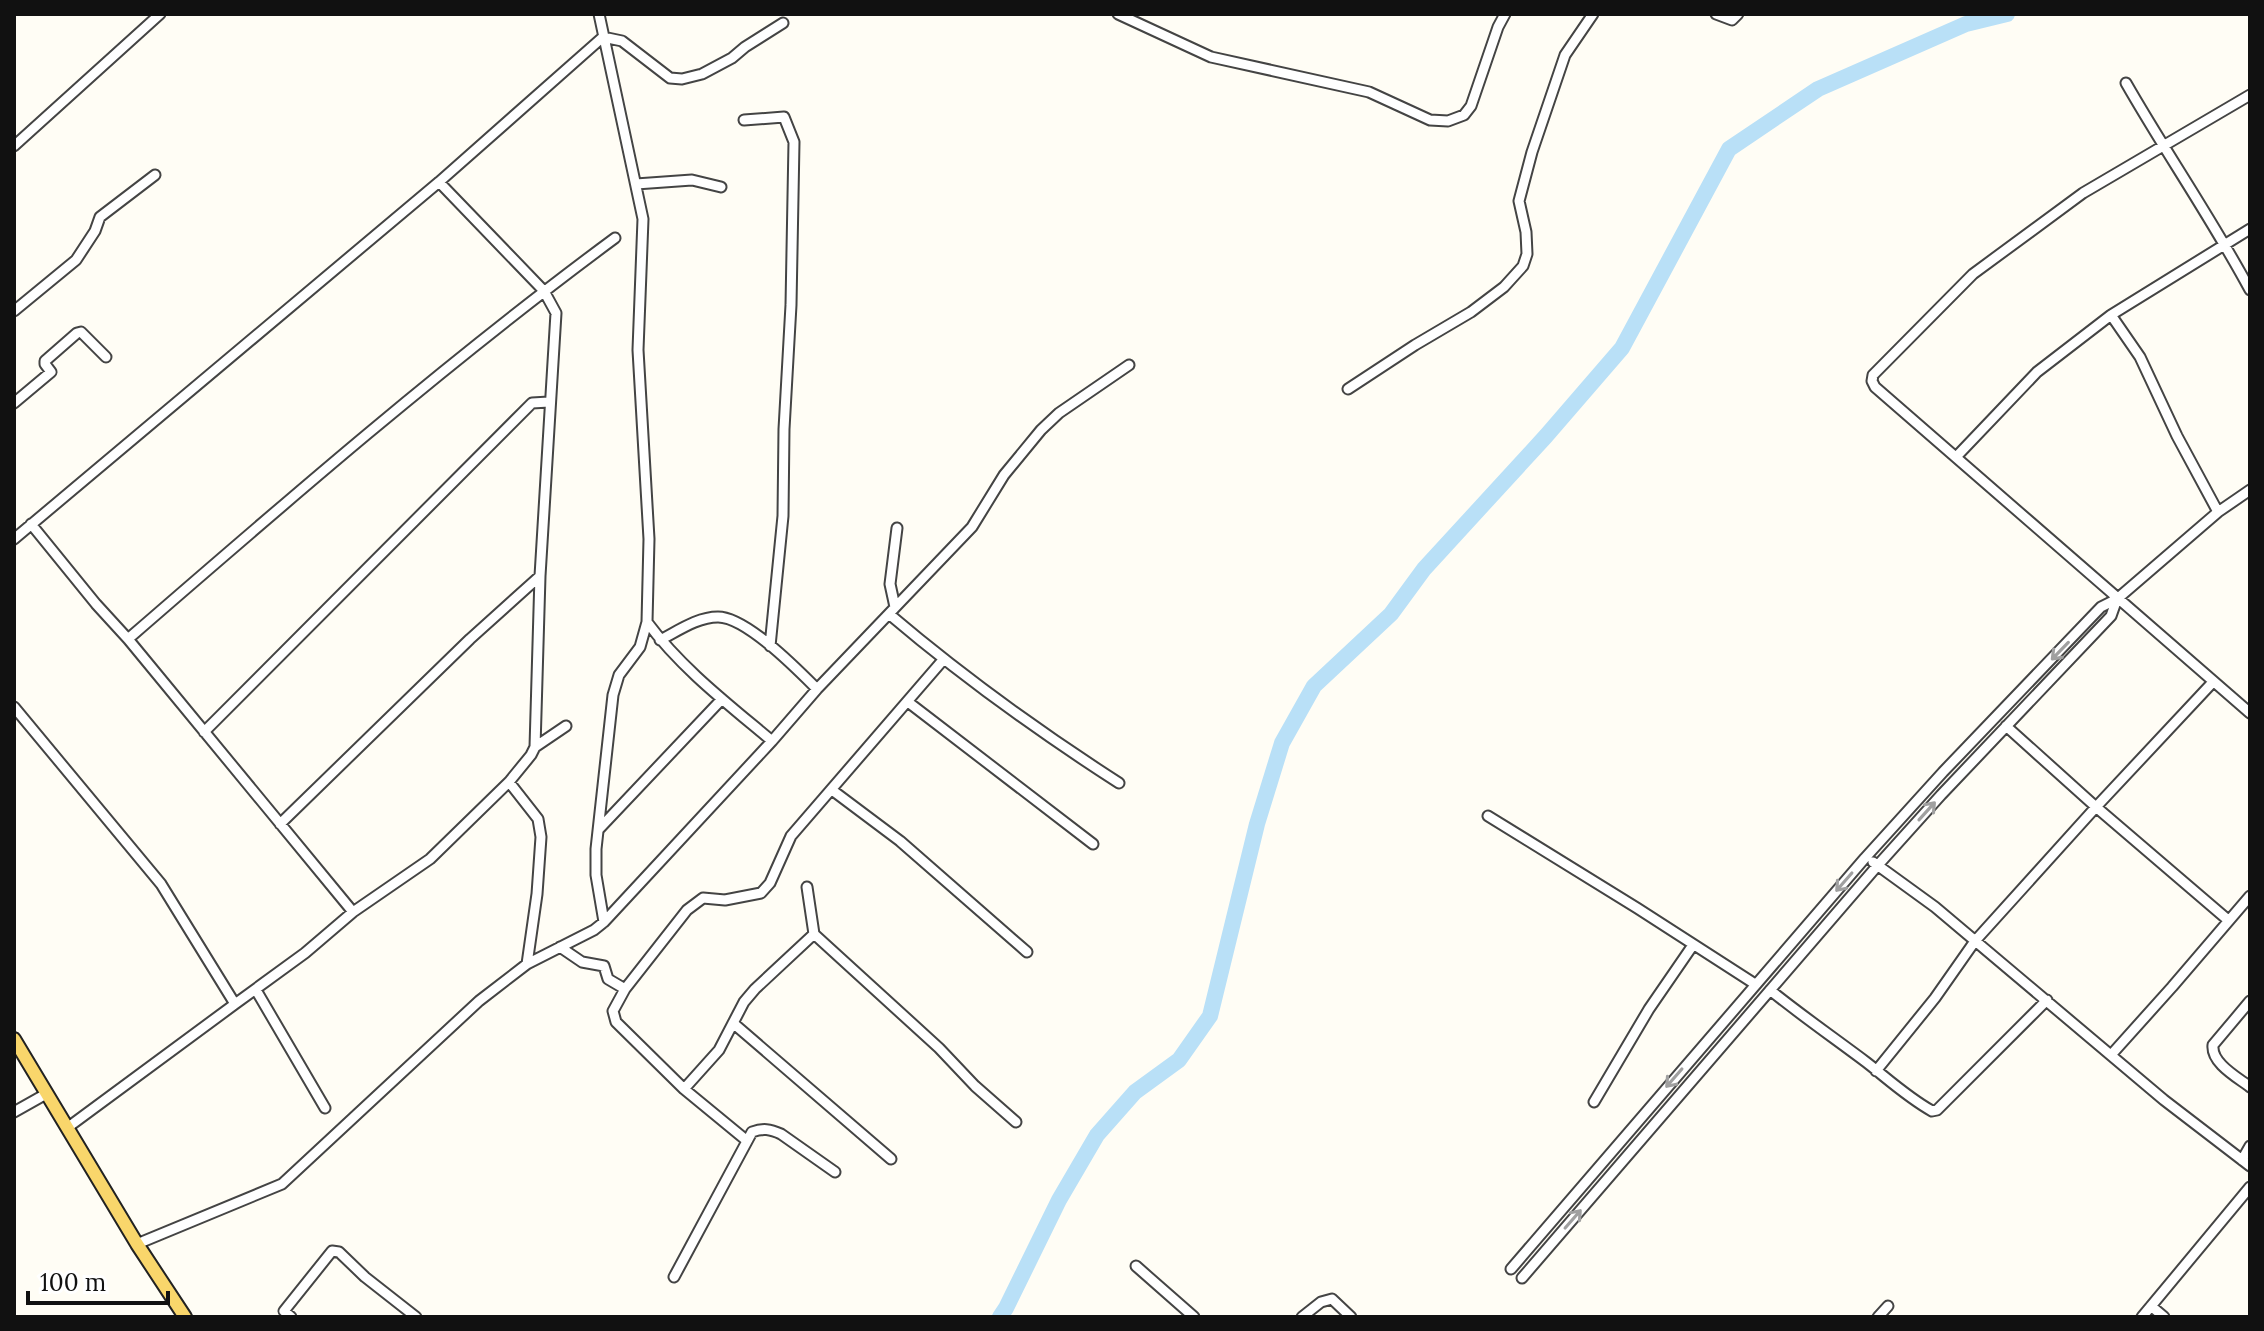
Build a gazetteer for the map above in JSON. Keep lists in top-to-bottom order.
{
  "scale_bar": "100 m"
}
